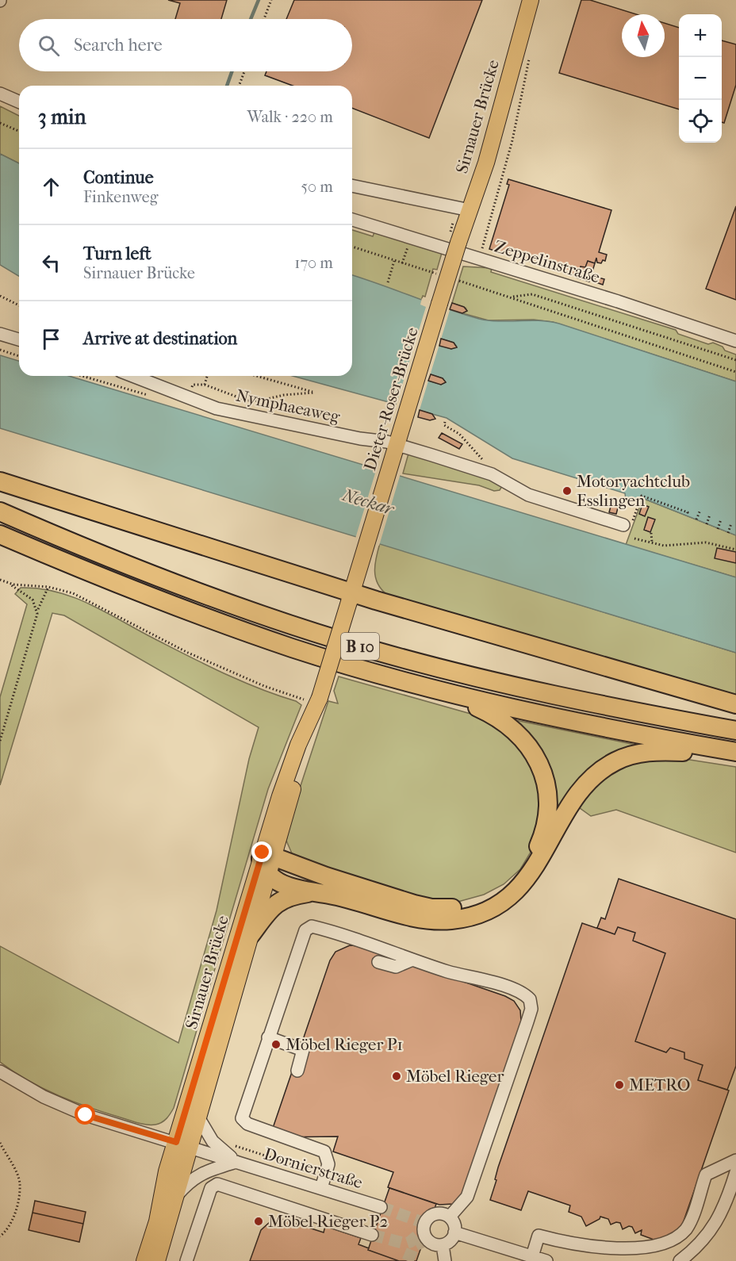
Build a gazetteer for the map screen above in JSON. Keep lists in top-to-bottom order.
{
  "streets": {
    "highway": ["B 10"],
    "main road": ["Sirnauer Brücke", "Dieter-Roser-Brücke"],
    "street": ["Zeppelinstraße", "Nymphaeaweg", "Dornierstraße"]
  },
  "crossings": [
    ["Sirnauer Brücke", "Dieter-Roser-Brücke"],
    ["Sirnauer Brücke", "Dornierstraße"],
    ["Dieter-Roser-Brücke", "Nymphaeaweg"]
  ],
  "water": ["Neckar"],
  "places": [
    "Motoryachtclub Esslingen",
    "Möbel Rieger P1",
    "Möbel Rieger",
    "METRO",
    "Möbel Rieger P2"
  ],
  "north": "top",
  "page": {
    "map_buttons": ["+", "−"],
    "search": "Search here",
    "heading": ["3 min", "Walk · 220 m"],
    "list": [
      ["Continue", "Finkenweg", "50 m"],
      ["Turn left", "Sirnauer Brücke", "170 m"],
      "Arrive at destination"
    ]
  }
}
